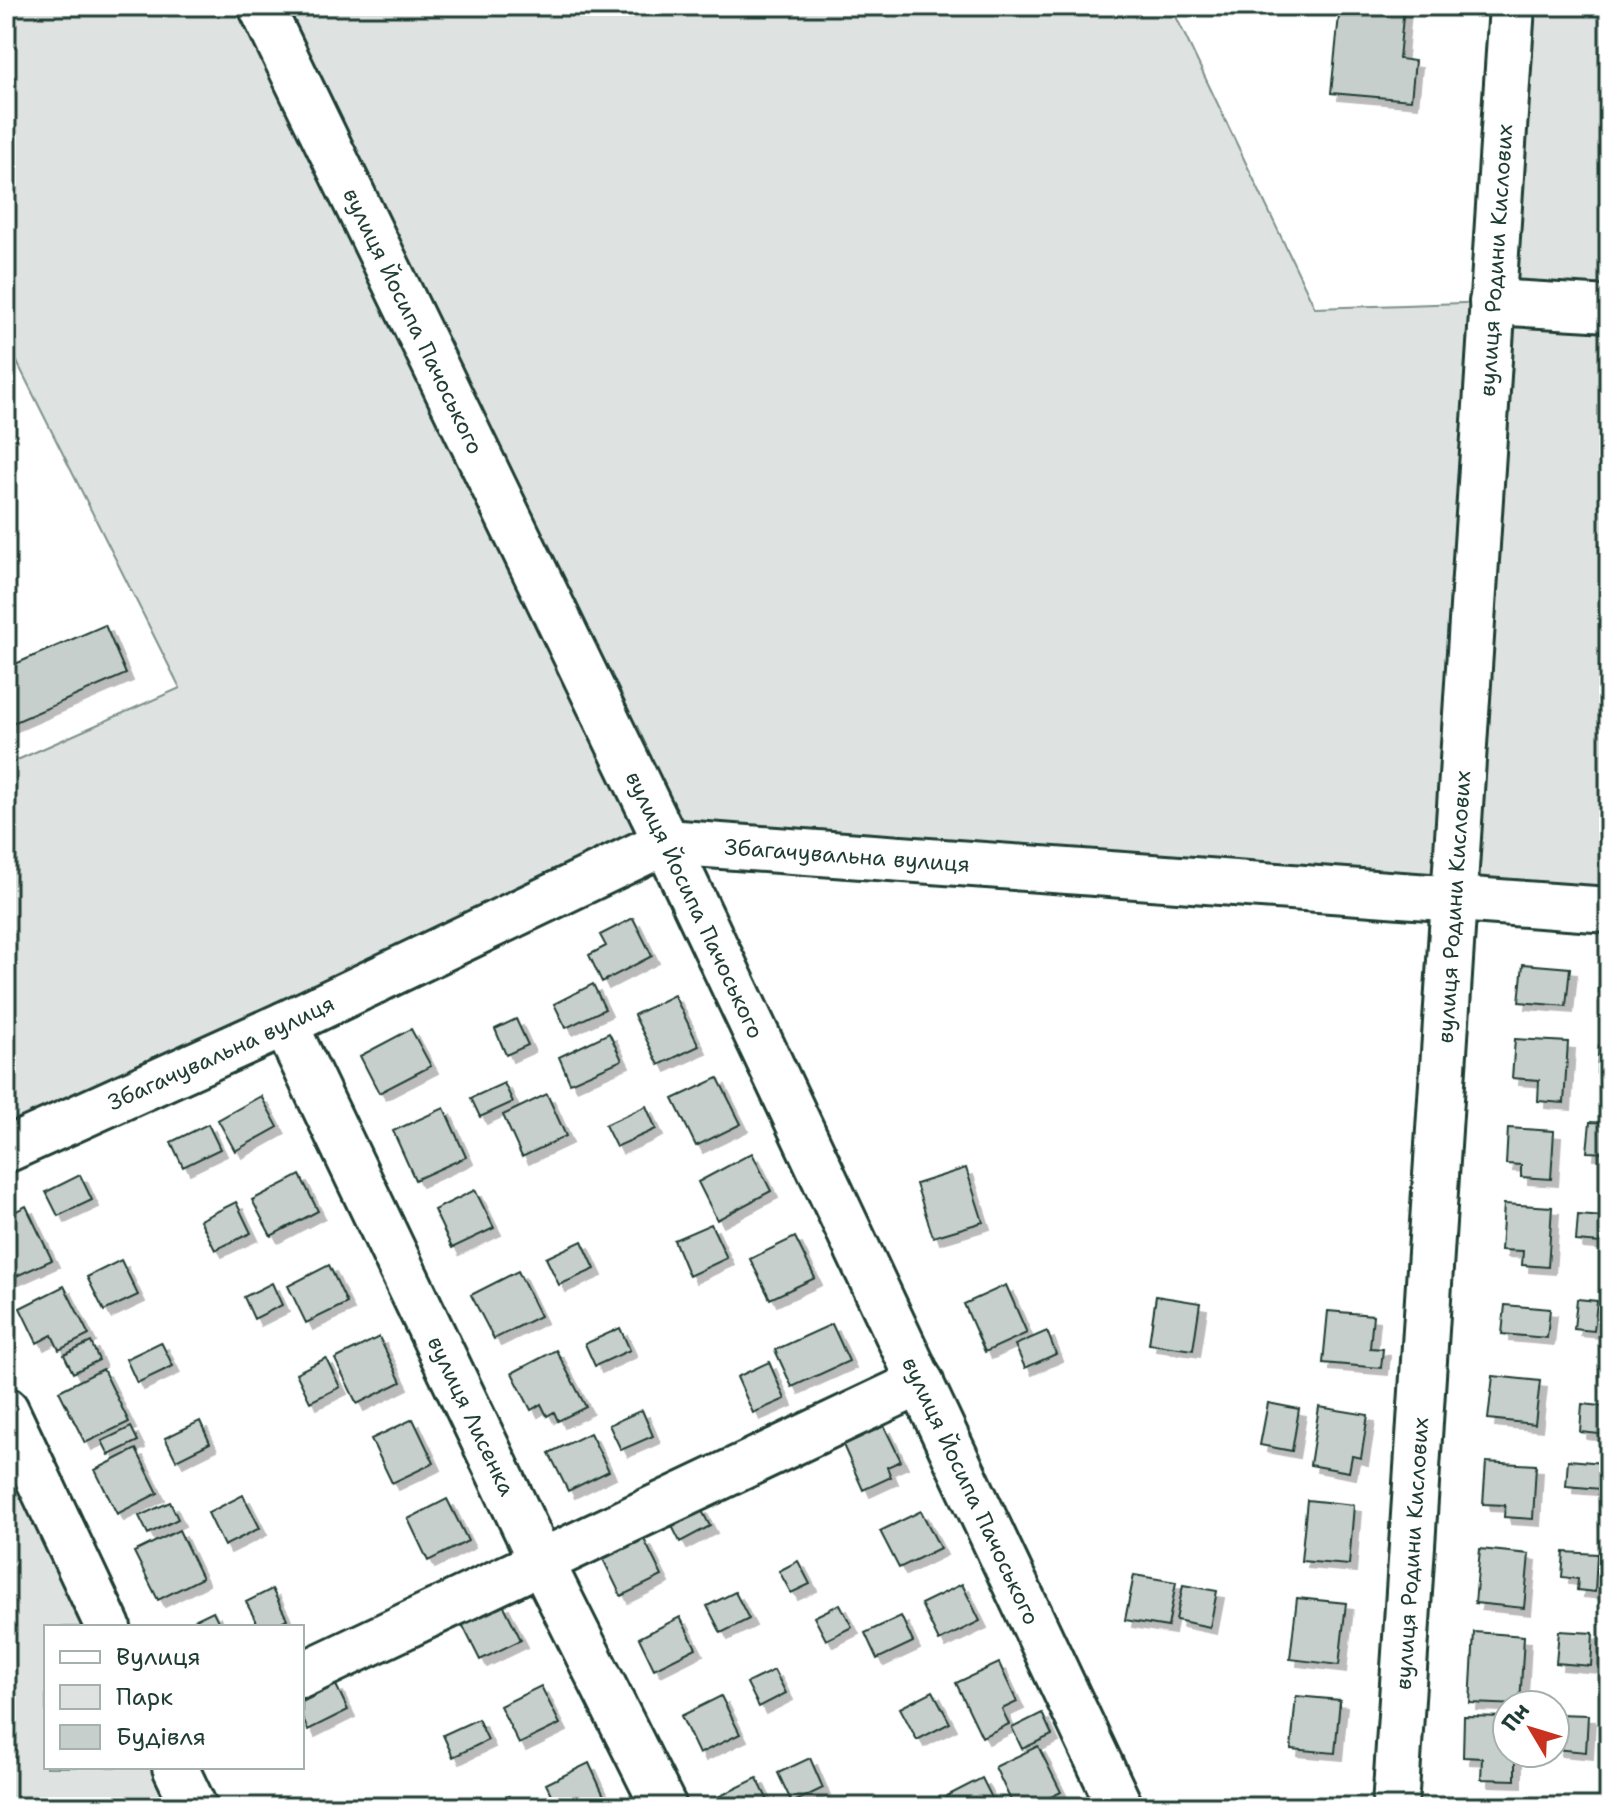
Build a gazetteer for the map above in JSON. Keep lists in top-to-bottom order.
{
  "streets": {
    "street": [
      "вулиця Родини Кислових",
      "вулиця Йосипа Пачоського",
      "Збагачувальна вулиця",
      "вулиця Лисенка"
    ]
  },
  "crossings": [
    ["вулиця Родини Кислових", "Збагачувальна вулиця"],
    ["вулиця Йосипа Пачоського", "Збагачувальна вулиця"],
    ["Збагачувальна вулиця", "вулиця Лисенка"]
  ],
  "legend": ["Вулиця", "Парк", "Будівля"],
  "north": "top left"
}
